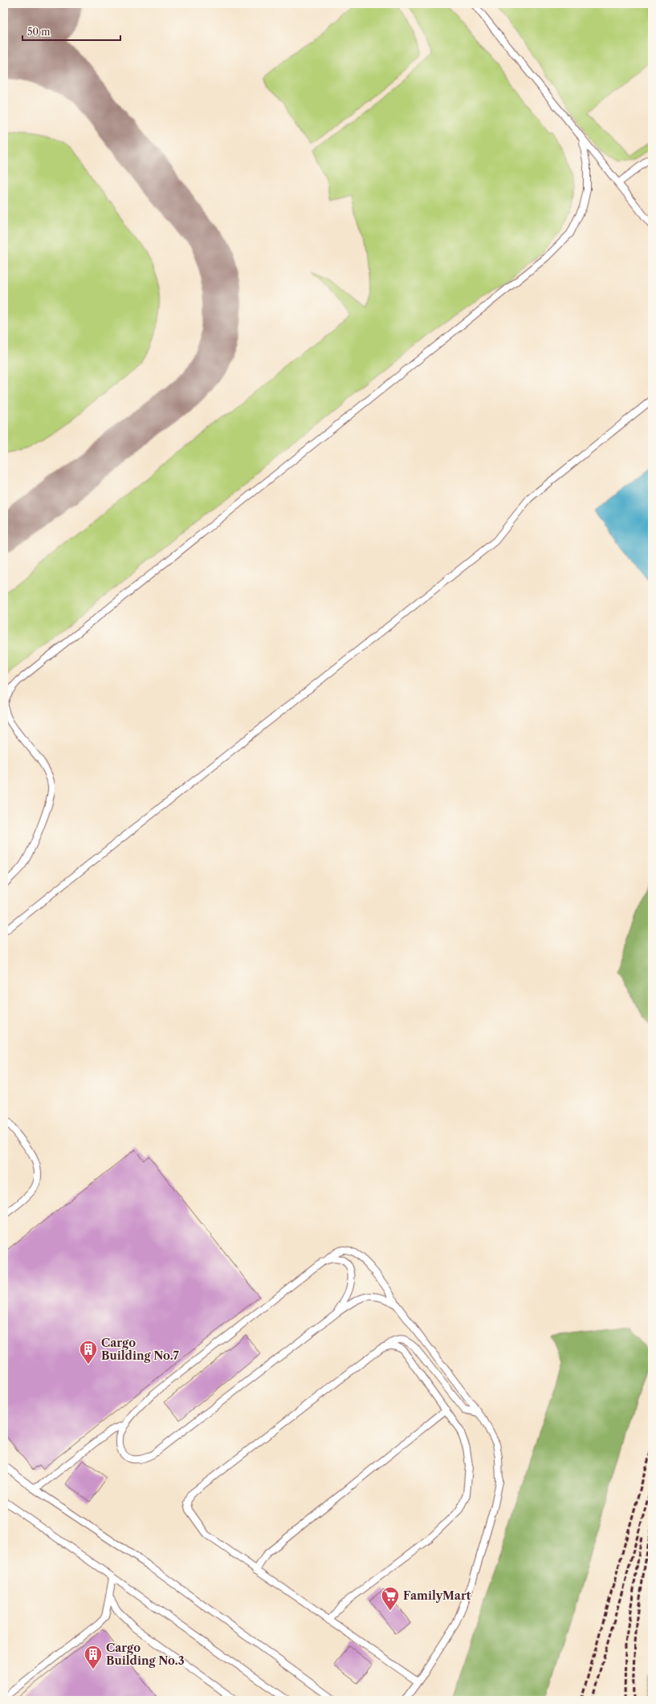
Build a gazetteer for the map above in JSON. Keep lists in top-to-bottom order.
{
  "places": {
    "building": ["Cargo Building No.7", "Cargo Building No.3"],
    "supermarket": ["FamilyMart"]
  },
  "scale_bar": "50 m"
}
